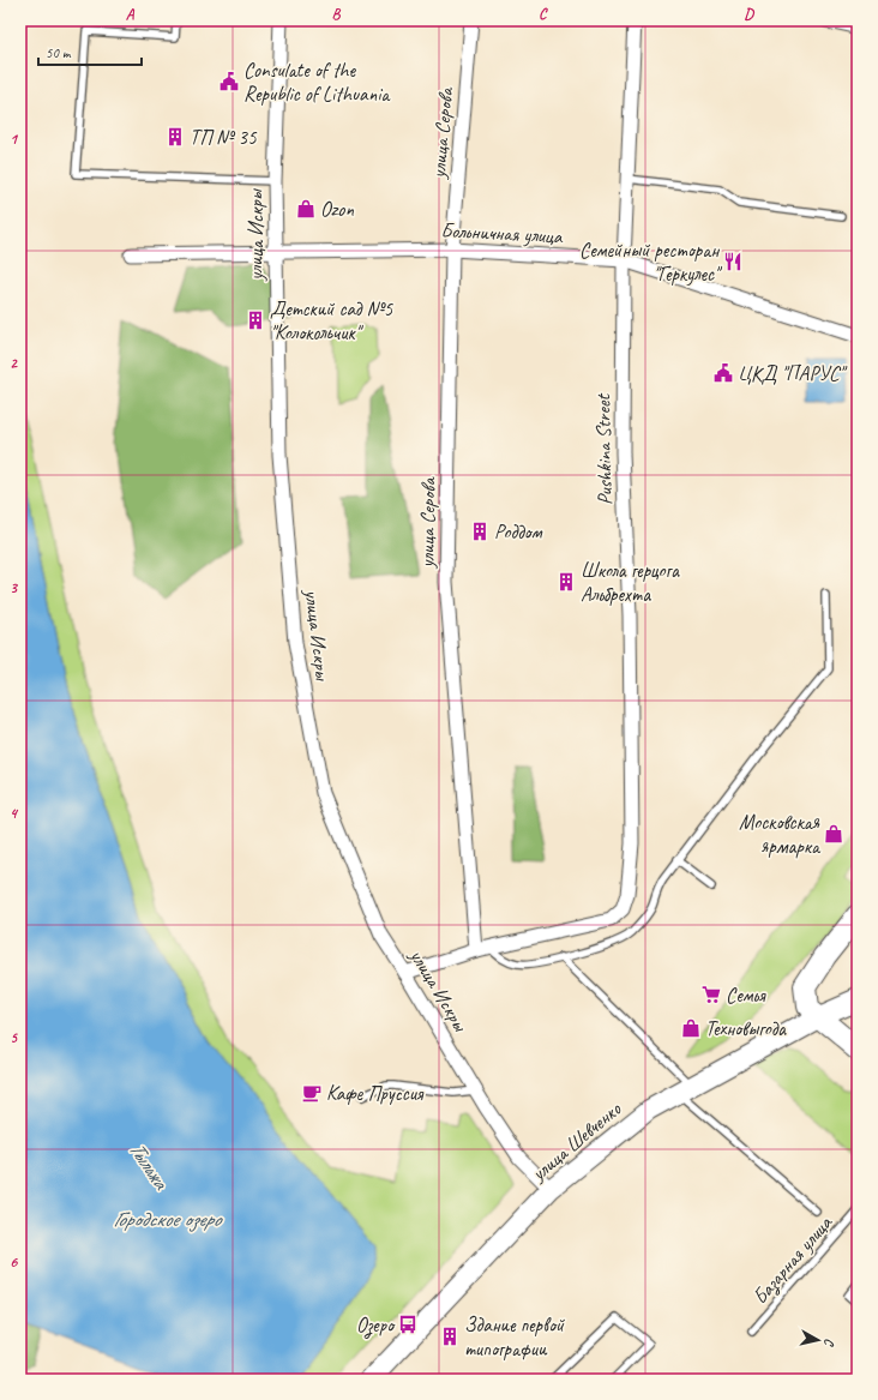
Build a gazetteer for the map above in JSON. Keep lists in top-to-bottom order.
{
  "streets": {
    "main road": ["улица Шевченко"],
    "street": [
      "улица Серова",
      "Больничная улица",
      "улица Искры",
      "Pushkina Street"
    ],
    "lane": ["Базарная улица"]
  },
  "crossings": [
    ["улица Серова", "Больничная улица"],
    ["улица Серова", "Pushkina Street"],
    ["Больничная улица", "улица Искры"],
    ["Больничная улица", "Pushkina Street"],
    ["улица Искры", "улица Шевченко"]
  ],
  "water": ["Тыльжа", "Городское озеро"],
  "places": {
    "public building": ["Consulate of the Republic of Lithuania", "ЦКД \"ПАРУС\""],
    "building": [
      "ТП № 35",
      "Детский сад №5 \"Колокольчик\"",
      "Роддом",
      "Школа герцога Альбрехта",
      "Здание первой типографии"
    ],
    "shop": ["Ozon", "Московская ярмарка", "Техновыгода"],
    "restaurant": ["Семейный ресторан \"Геркулес\""],
    "supermarket": ["Семья"],
    "cafe": ["Кафе Пруссия"],
    "bus stop": ["Озеро"]
  },
  "scale_bar": "50 m",
  "north": "right",
  "grid": {
    "columns": [
      "A",
      "B",
      "C",
      "D"
    ],
    "rows": [
      "1",
      "2",
      "3",
      "4",
      "5",
      "6"
    ]
  }
}
